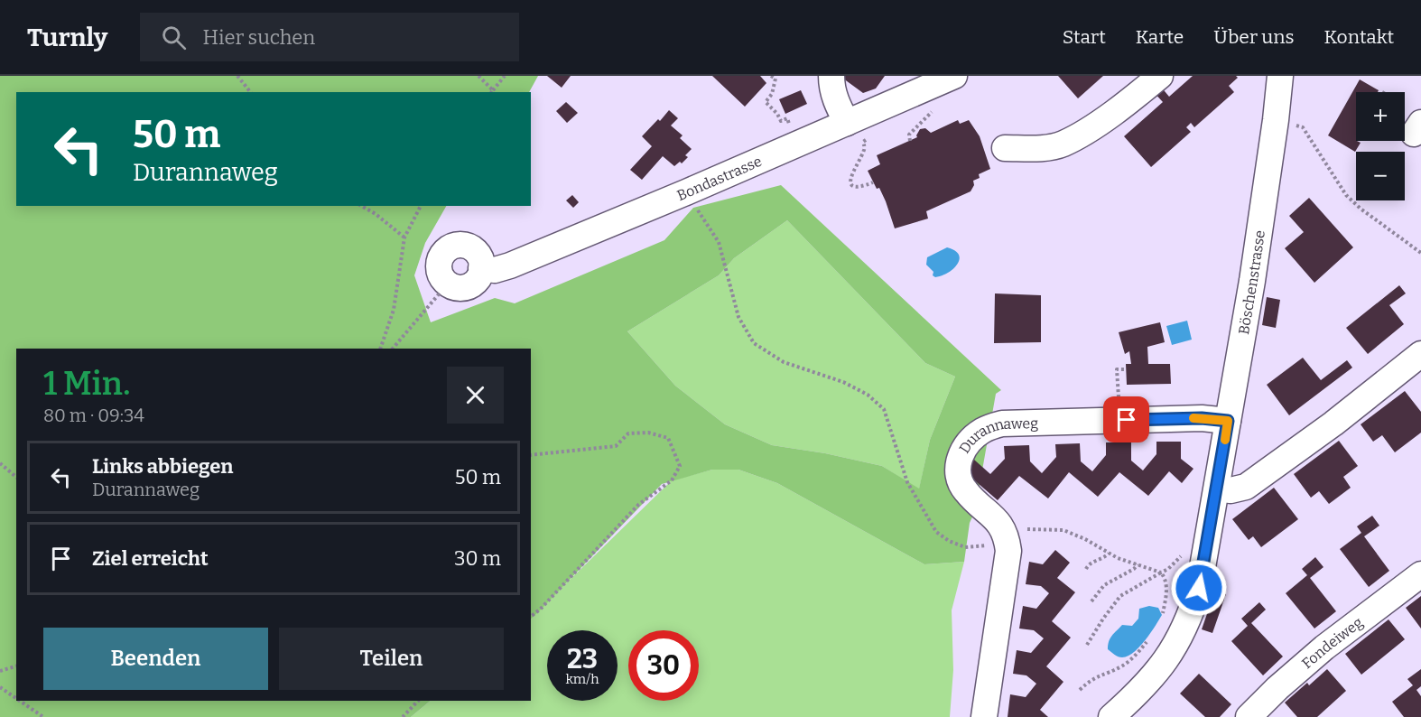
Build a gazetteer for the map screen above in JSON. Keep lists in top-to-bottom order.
{
  "streets": {
    "street": [
      "Bondastrasse",
      "Böschenstrasse",
      "Durannaweg",
      "Fondeiweg"
    ]
  },
  "crossings": [
    ["Böschenstrasse", "Durannaweg"]
  ],
  "page": {
    "header": "Turnly",
    "search": "Hier suchen",
    "nav": [
      "Start",
      "Karte",
      "Über uns",
      "Kontakt"
    ],
    "map_buttons": ["+", "−"],
    "turn": ["50 m", "Durannaweg"],
    "heading": ["1 Min.", "80 m · 09:34"],
    "list": [
      {
        "name": "Links abbiegen",
        "note": "Durannaweg",
        "value": "50 m"
      },
      {
        "name": "Ziel erreicht",
        "value": "30 m"
      }
    ],
    "buttons": ["Beenden", "Teilen"],
    "speed": "23 km/h",
    "limit": "30"
  }
}
